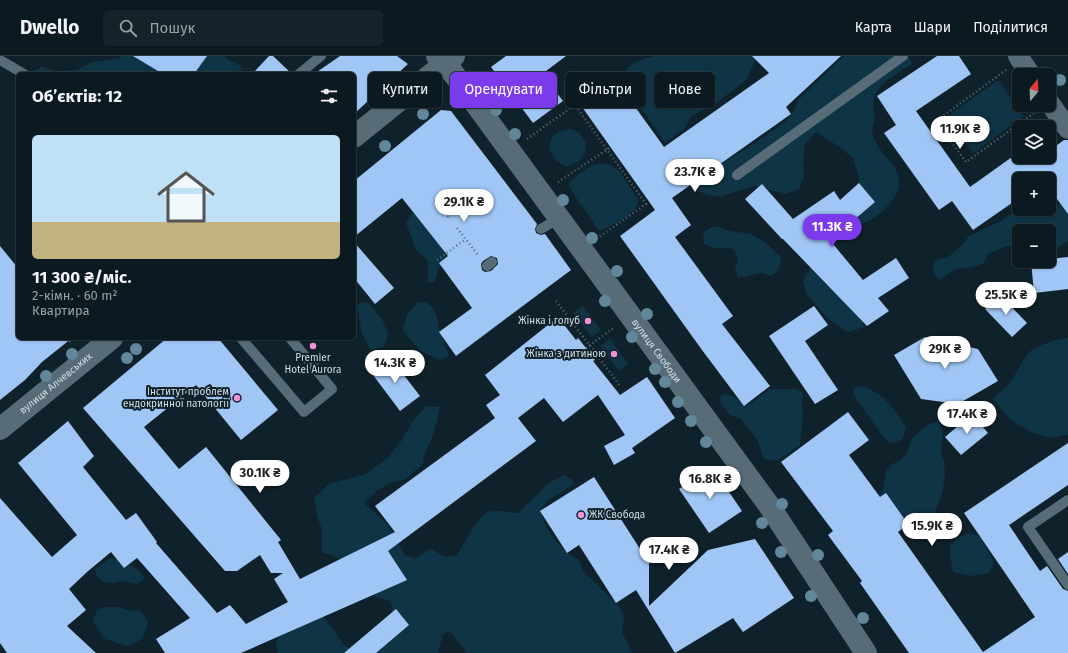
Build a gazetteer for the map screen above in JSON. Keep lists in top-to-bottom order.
{
  "streets": {
    "main road": ["вулиця Свободи", "вулиця Алчевських"]
  },
  "places": [
    "Жінка і голуб",
    "Premier Hotel Aurora",
    "Жінка з дитиною",
    "Інститут проблем ендокринної патології",
    "ЖК Свобода"
  ],
  "north": "top",
  "page": {
    "header": "Dwello",
    "search": "Пошук",
    "nav": ["Карта", "Шари", "Поділитися"],
    "map_buttons": ["+", "−"],
    "chip": [
      "Купити",
      "Орендувати",
      "Фільтри",
      "Нове"
    ],
    "heading": "Об’єктів: 12",
    "price": [
      "11.9K ₴",
      "23.7K ₴",
      "29.1K ₴",
      "11.3K ₴",
      "25.5K ₴",
      "29K ₴",
      "14.3K ₴",
      "17.4K ₴",
      "30.1K ₴",
      "16.8K ₴",
      "15.9K ₴",
      "17.4K ₴"
    ],
    "list": [
      {
        "name": "11 300 ₴/міс.",
        "note": "2-кімн. · 60 m² · Квартира"
      }
    ]
  }
}
